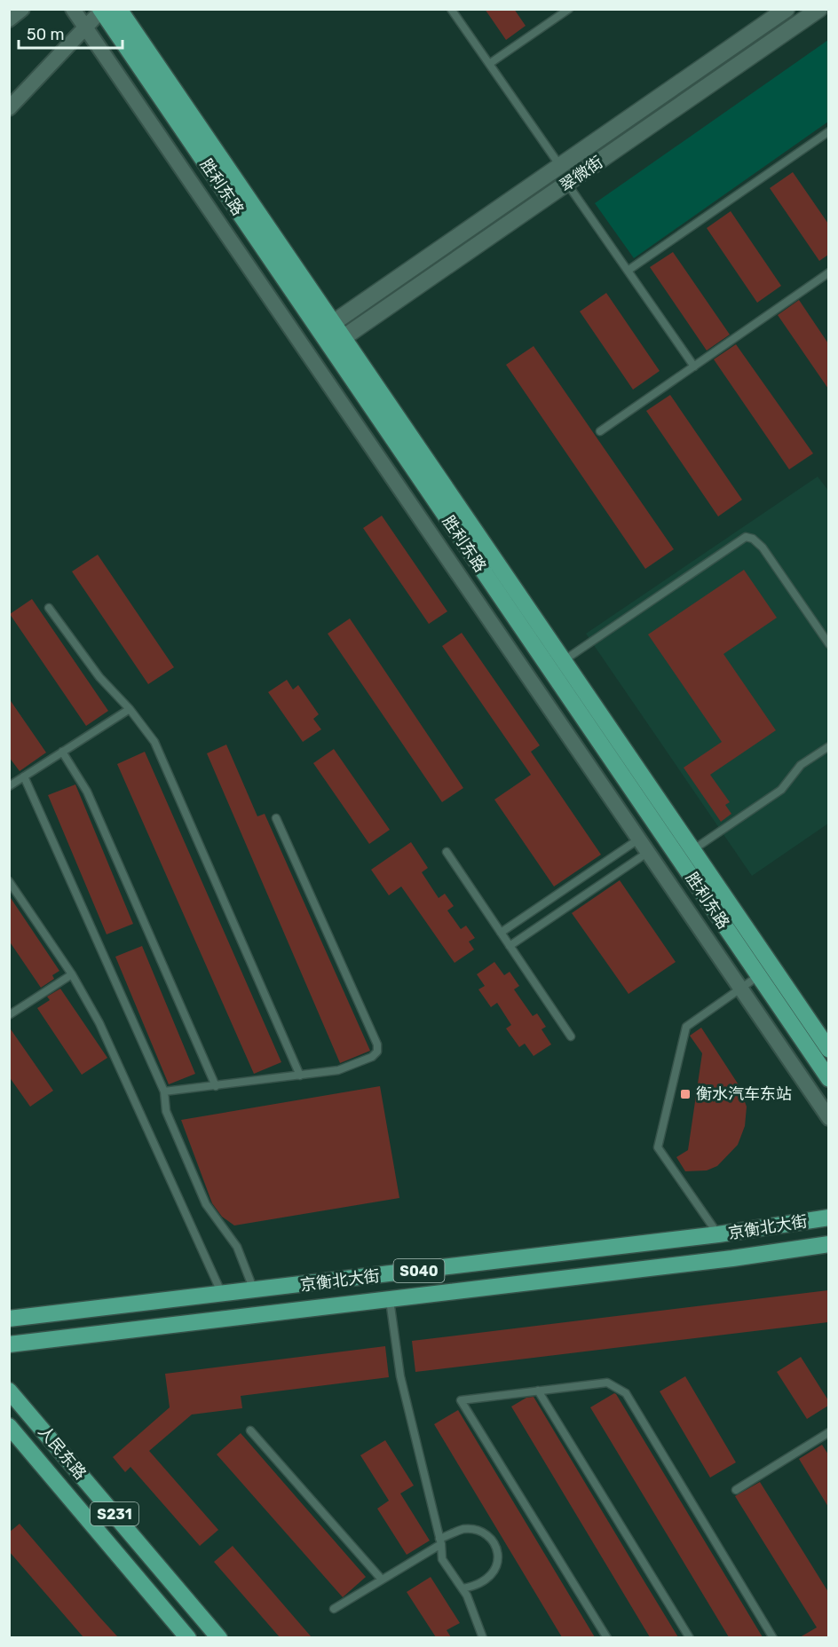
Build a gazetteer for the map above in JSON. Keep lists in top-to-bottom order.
{
  "streets": {
    "main road": [
      "胜利东路",
      "京衡北大街",
      "S040",
      "人民东路",
      "S231"
    ],
    "street": ["翠微街"]
  },
  "crossings": [
    ["翠微街", "胜利东路"]
  ],
  "places": {
    "transit": ["衡水汽车东站"]
  },
  "scale_bar": "50 m"
}
